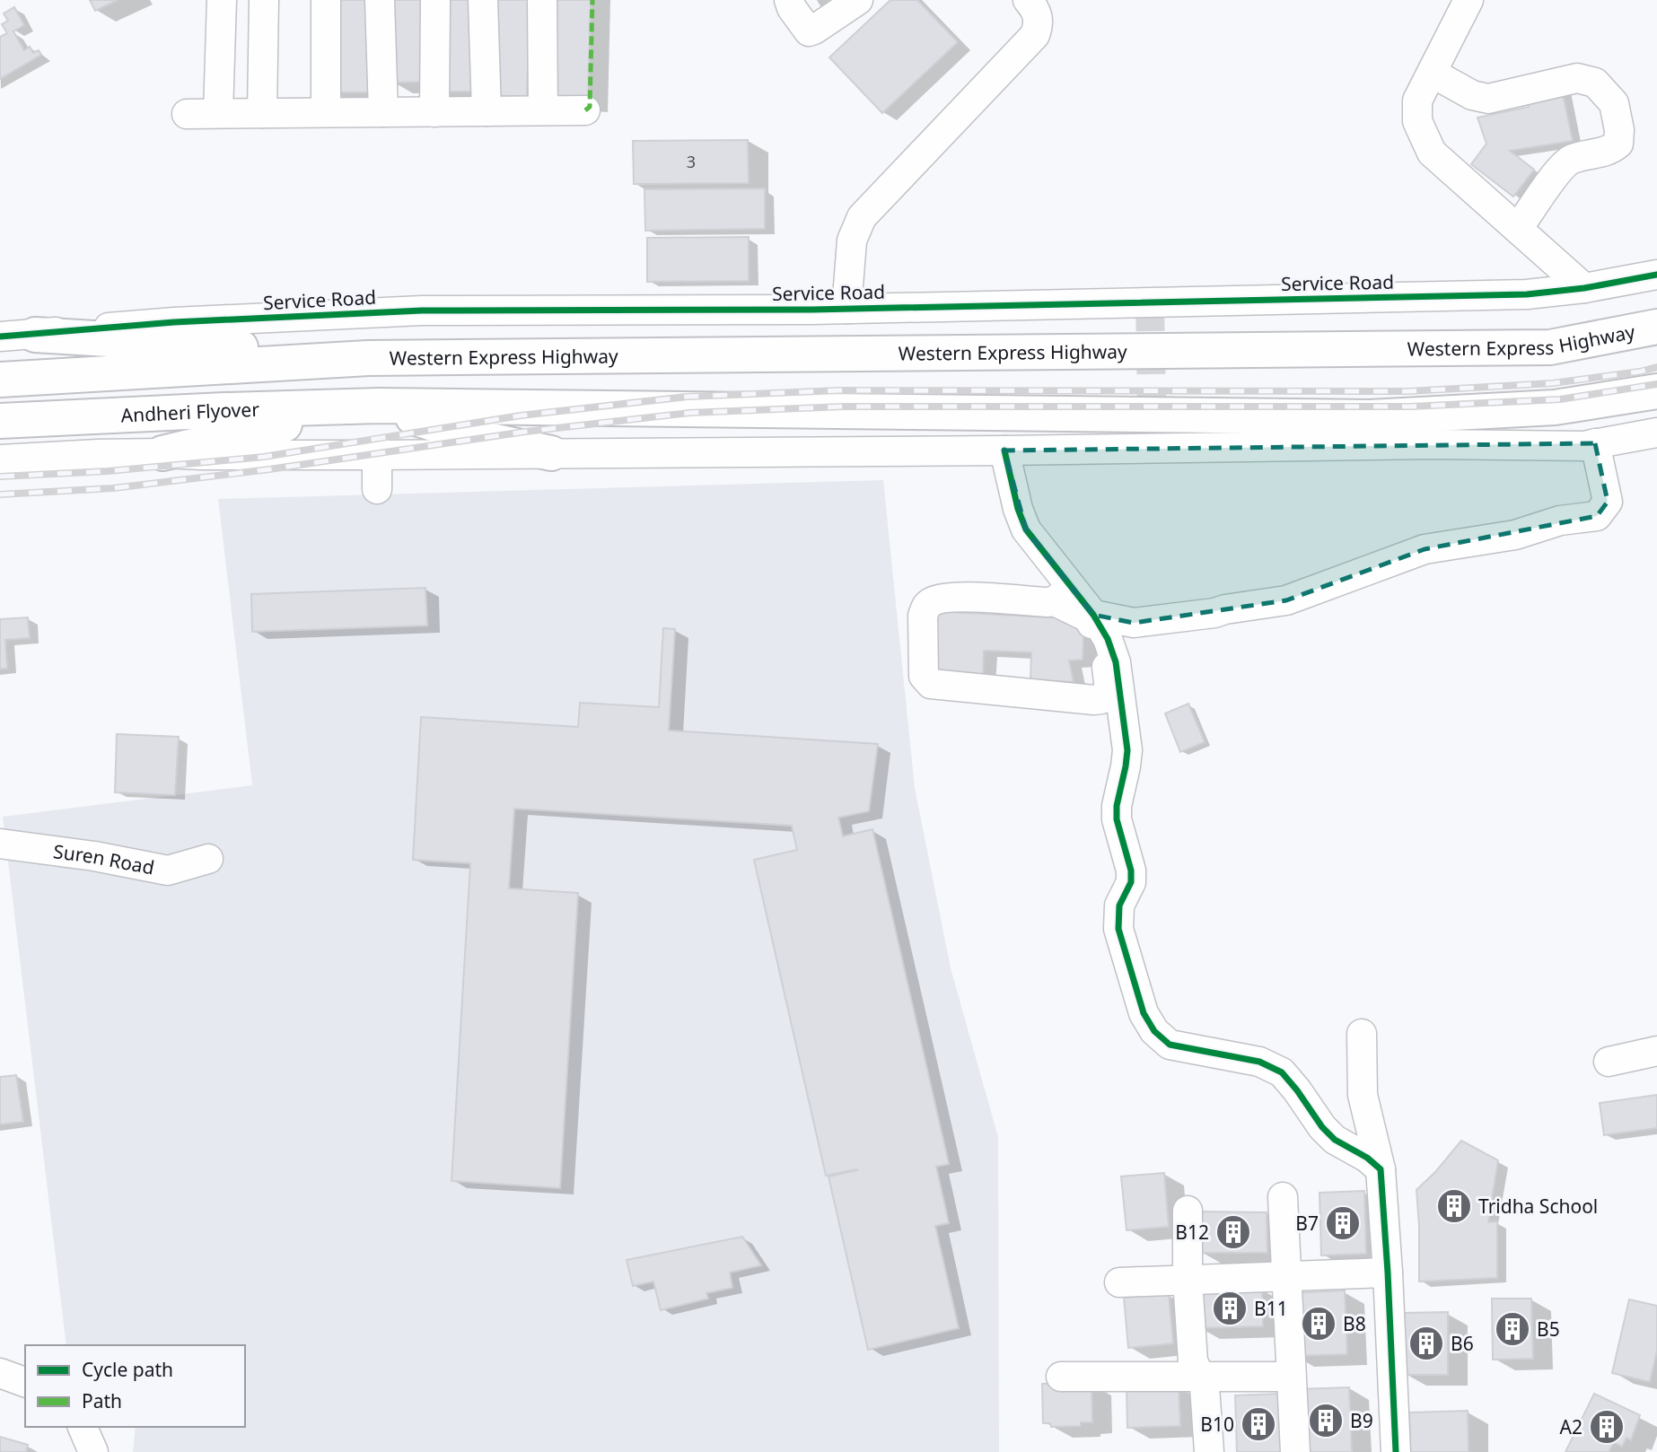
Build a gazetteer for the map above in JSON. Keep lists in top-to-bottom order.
{
  "streets": {
    "highway": ["Western Express Highway", "Andheri Flyover"],
    "street": ["Service Road", "Suren Road"]
  },
  "places": {
    "building": [
      "Tridha School",
      "B7",
      "B12",
      "B11",
      "B8",
      "B5",
      "B6",
      "B9",
      "B10",
      "A2"
    ]
  },
  "house_numbers": ["3"],
  "legend": ["Cycle path", "Path"]
}
